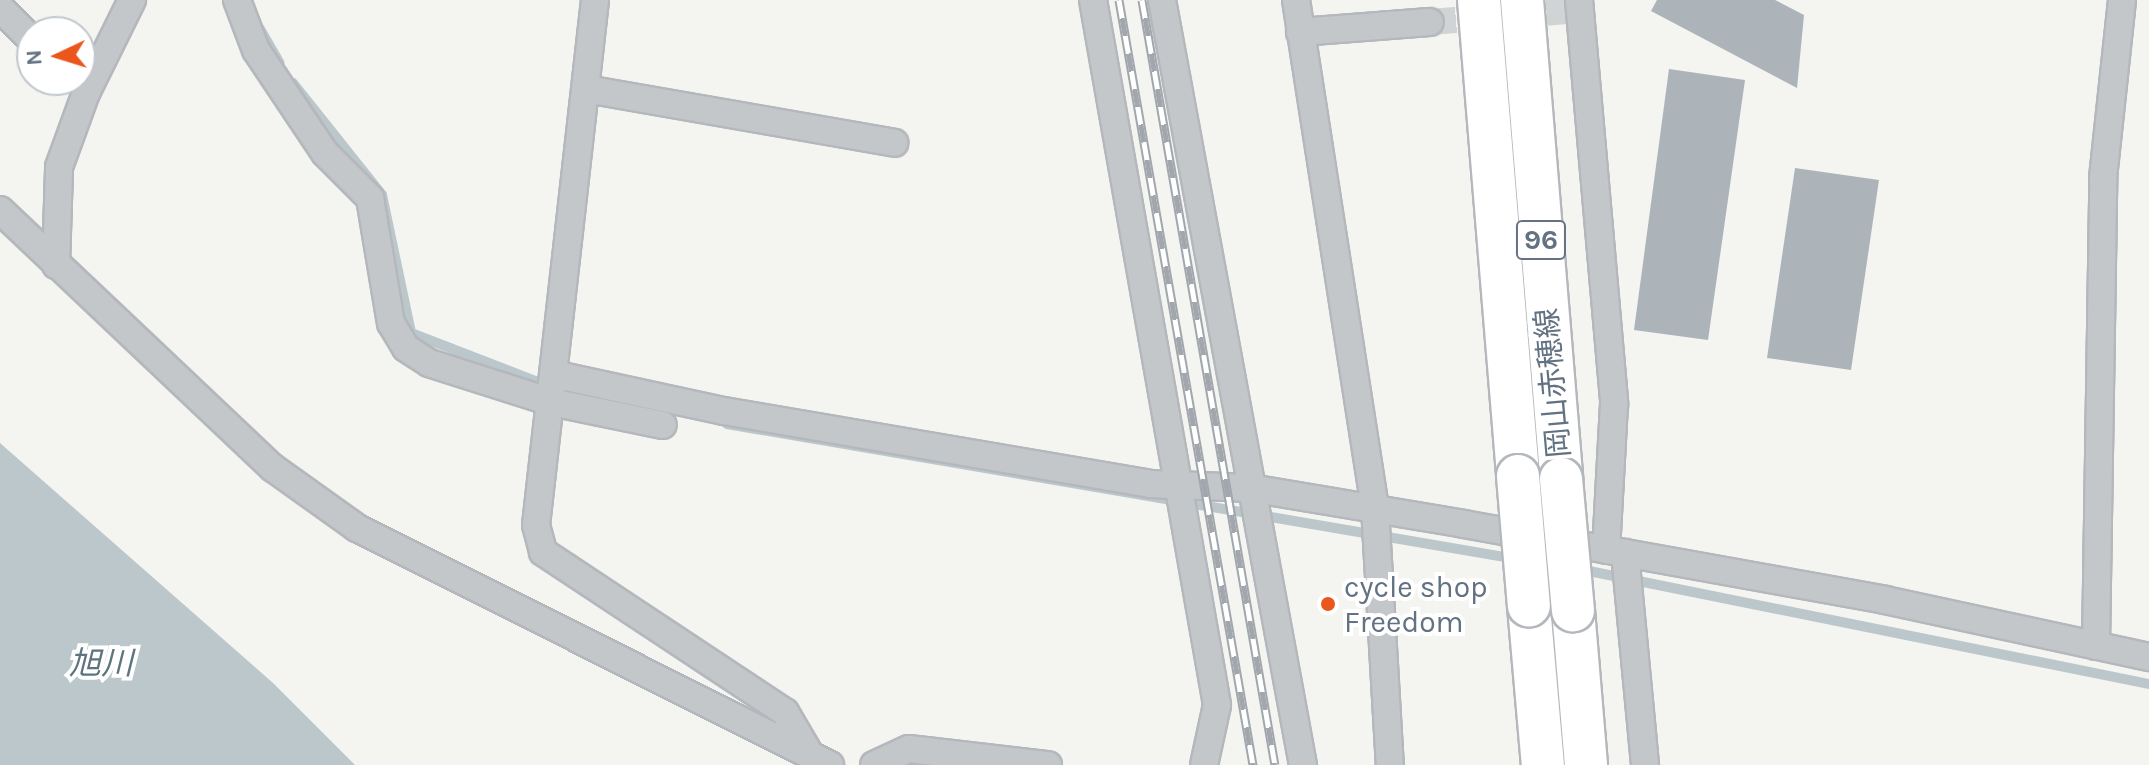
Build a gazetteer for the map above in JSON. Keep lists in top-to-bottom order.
{
  "streets": {
    "main road": ["96", "岡山赤穂線"]
  },
  "water": ["旭川"],
  "places": ["cycle shop Freedom"],
  "north": "left"
}
